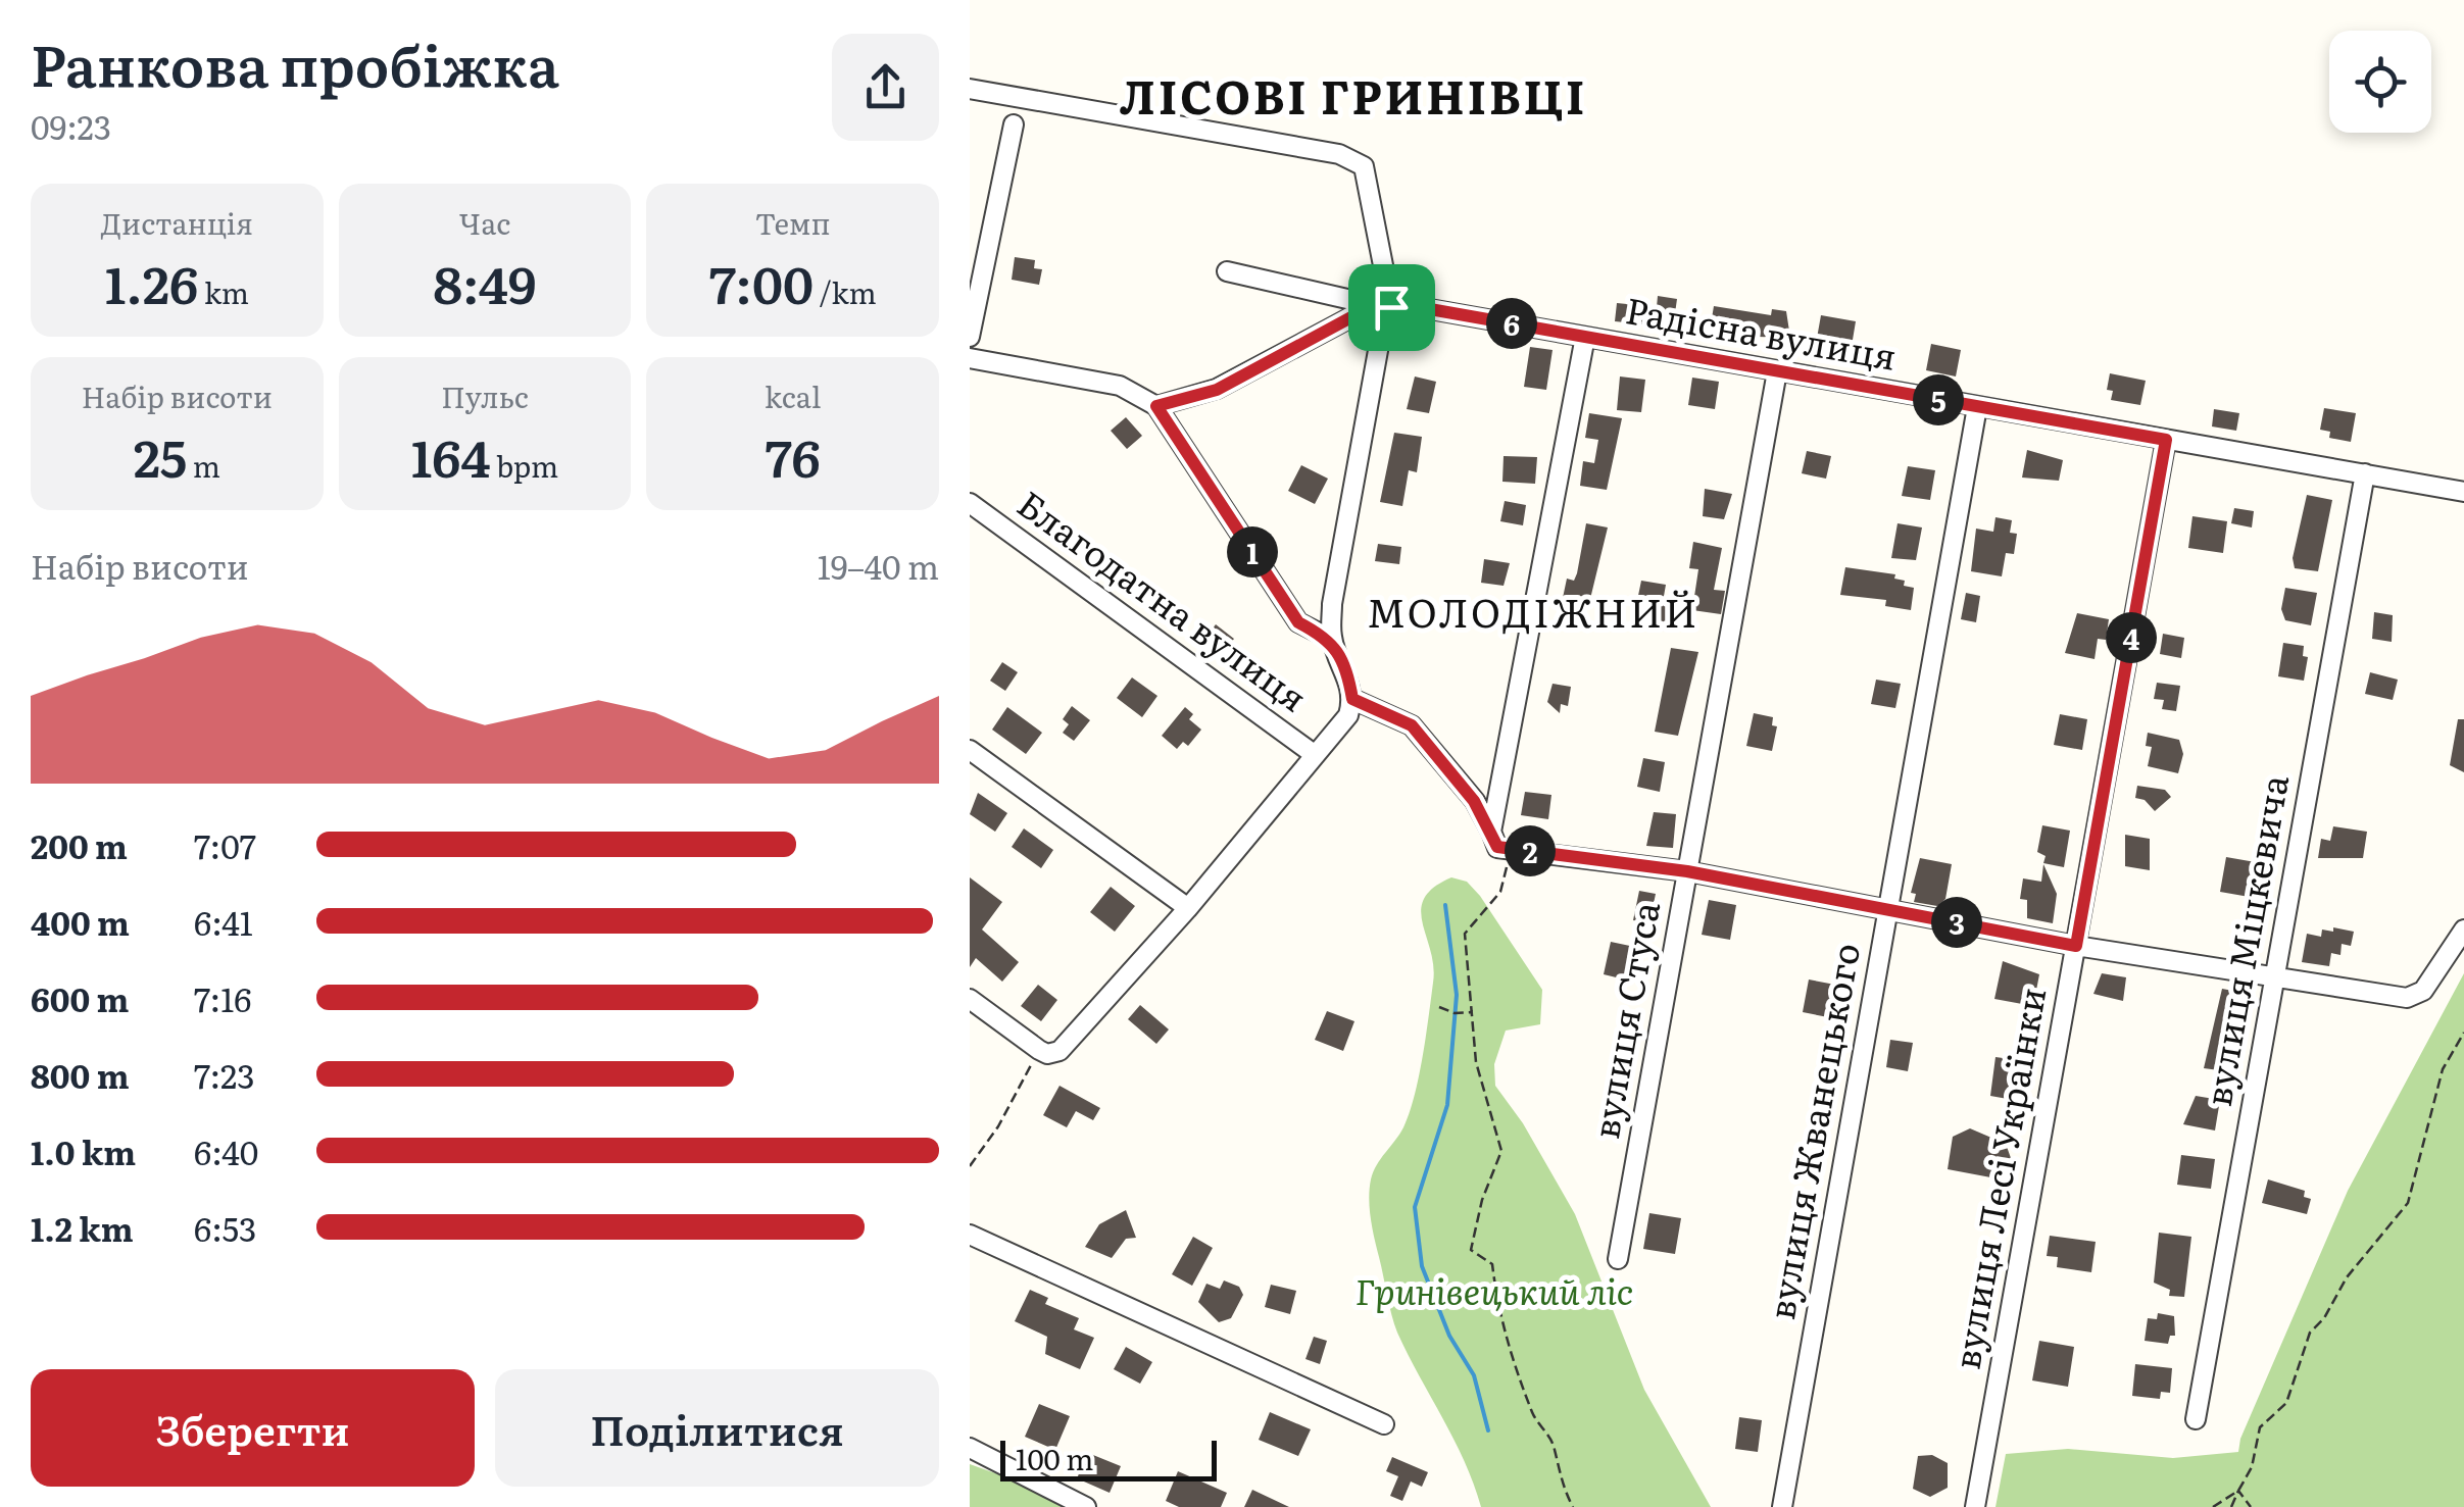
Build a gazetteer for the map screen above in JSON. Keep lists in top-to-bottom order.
{
  "streets": {
    "street": [
      "Радісна вулиця",
      "Благодатна вулиця",
      "вулиця Міцкевича",
      "вулиця Стуса",
      "вулиця Жванецького",
      "вулиця Лесі Українки"
    ]
  },
  "crossings": [
    ["Радісна вулиця", "вулиця Міцкевича"],
    ["Радісна вулиця", "вулиця Стуса"],
    ["Радісна вулиця", "вулиця Жванецького"],
    ["Радісна вулиця", "вулиця Лесі Українки"]
  ],
  "districts": ["ЛІСОВІ ГРИНІВЦІ", "МОЛОДІЖНИЙ"],
  "parks": ["Гринівецький ліс"],
  "scale_bar": "100 m",
  "page": {
    "heading": ["Ранкова пробіжка", "09:23"],
    "stats": [
      ["Дистанція", "1.26 km"],
      ["Час", "8:49"],
      ["Темп", "7:00 /km"],
      ["Набір висоти", "25 m"],
      ["Пульс", "164 bpm"],
      ["kcal", "76"]
    ],
    "pins": [
      "6",
      "5",
      "1",
      "4",
      "2",
      "3"
    ],
    "chart": ["Набір висоти", "19–40 m"],
    "list": [
      {
        "name": "200 m",
        "note": "7:07"
      },
      {
        "name": "400 m",
        "note": "6:41"
      },
      {
        "name": "600 m",
        "note": "7:16"
      },
      {
        "name": "800 m",
        "note": "7:23"
      },
      {
        "name": "1.0 km",
        "note": "6:40"
      },
      {
        "name": "1.2 km",
        "note": "6:53"
      }
    ],
    "buttons": ["Зберегти", "Поділитися"],
    "scale": "100 m"
  }
}
